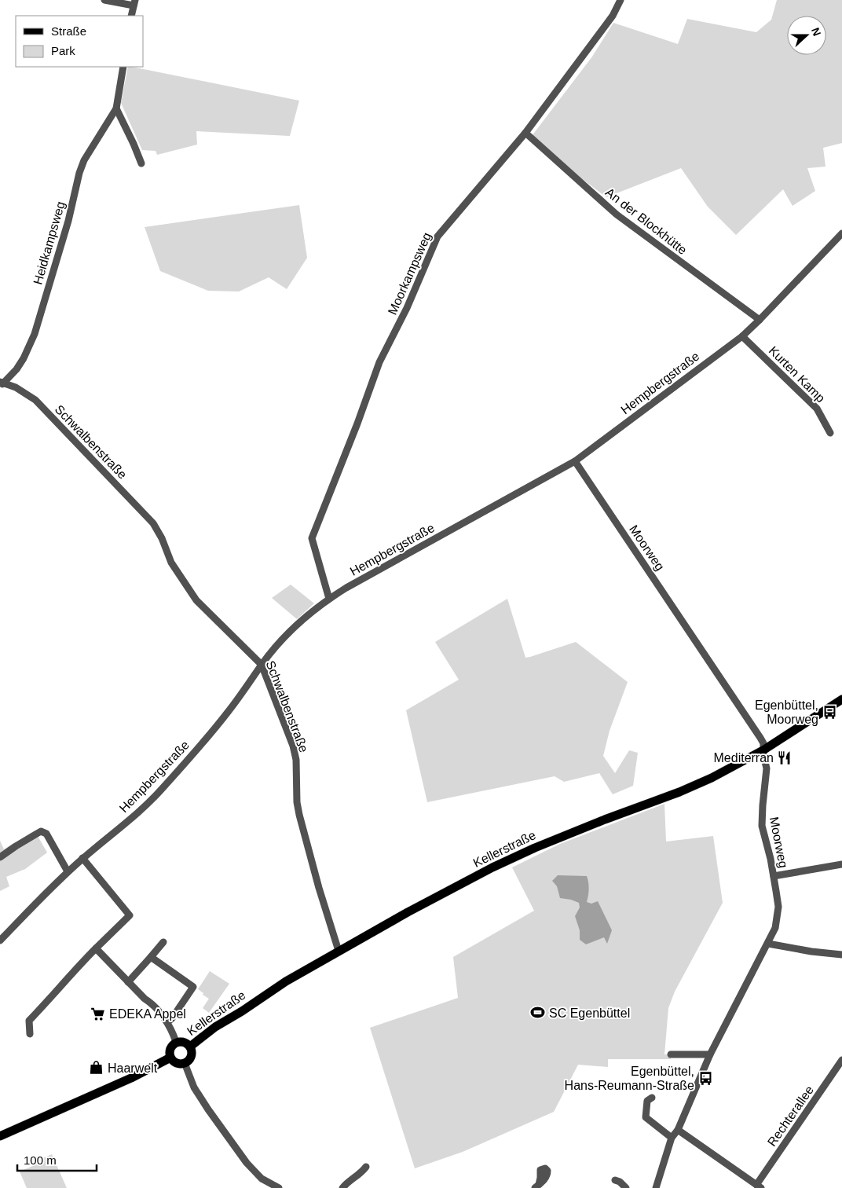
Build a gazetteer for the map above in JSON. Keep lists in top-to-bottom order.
{
  "streets": {
    "main road": ["Kellerstraße"],
    "street": [
      "An der Blockhütte",
      "Heidkampsweg",
      "Moorkampsweg",
      "Kurten Kamp",
      "Hempbergstraße",
      "Schwalbenstraße",
      "Moorweg",
      "Rechterallee"
    ]
  },
  "crossings": [
    ["An der Blockhütte", "Moorkampsweg"],
    ["An der Blockhütte", "Hempbergstraße"],
    ["Heidkampsweg", "Schwalbenstraße"],
    ["Moorkampsweg", "Hempbergstraße"],
    ["Kurten Kamp", "Hempbergstraße"],
    ["Hempbergstraße", "Schwalbenstraße"],
    ["Hempbergstraße", "Moorweg"],
    ["Schwalbenstraße", "Kellerstraße"],
    ["Moorweg", "Kellerstraße"]
  ],
  "places": {
    "bus stop": ["Egenbüttel, Moorweg", "Egenbüttel, Hans-Reumann-Straße"],
    "restaurant": ["Mediterran"],
    "sports": ["SC Egenbüttel"],
    "supermarket": ["EDEKA Appel"],
    "shop": ["Haarwelt"]
  },
  "legend": ["Straße", "Park"],
  "scale_bar": "100 m",
  "north": "right"
}
